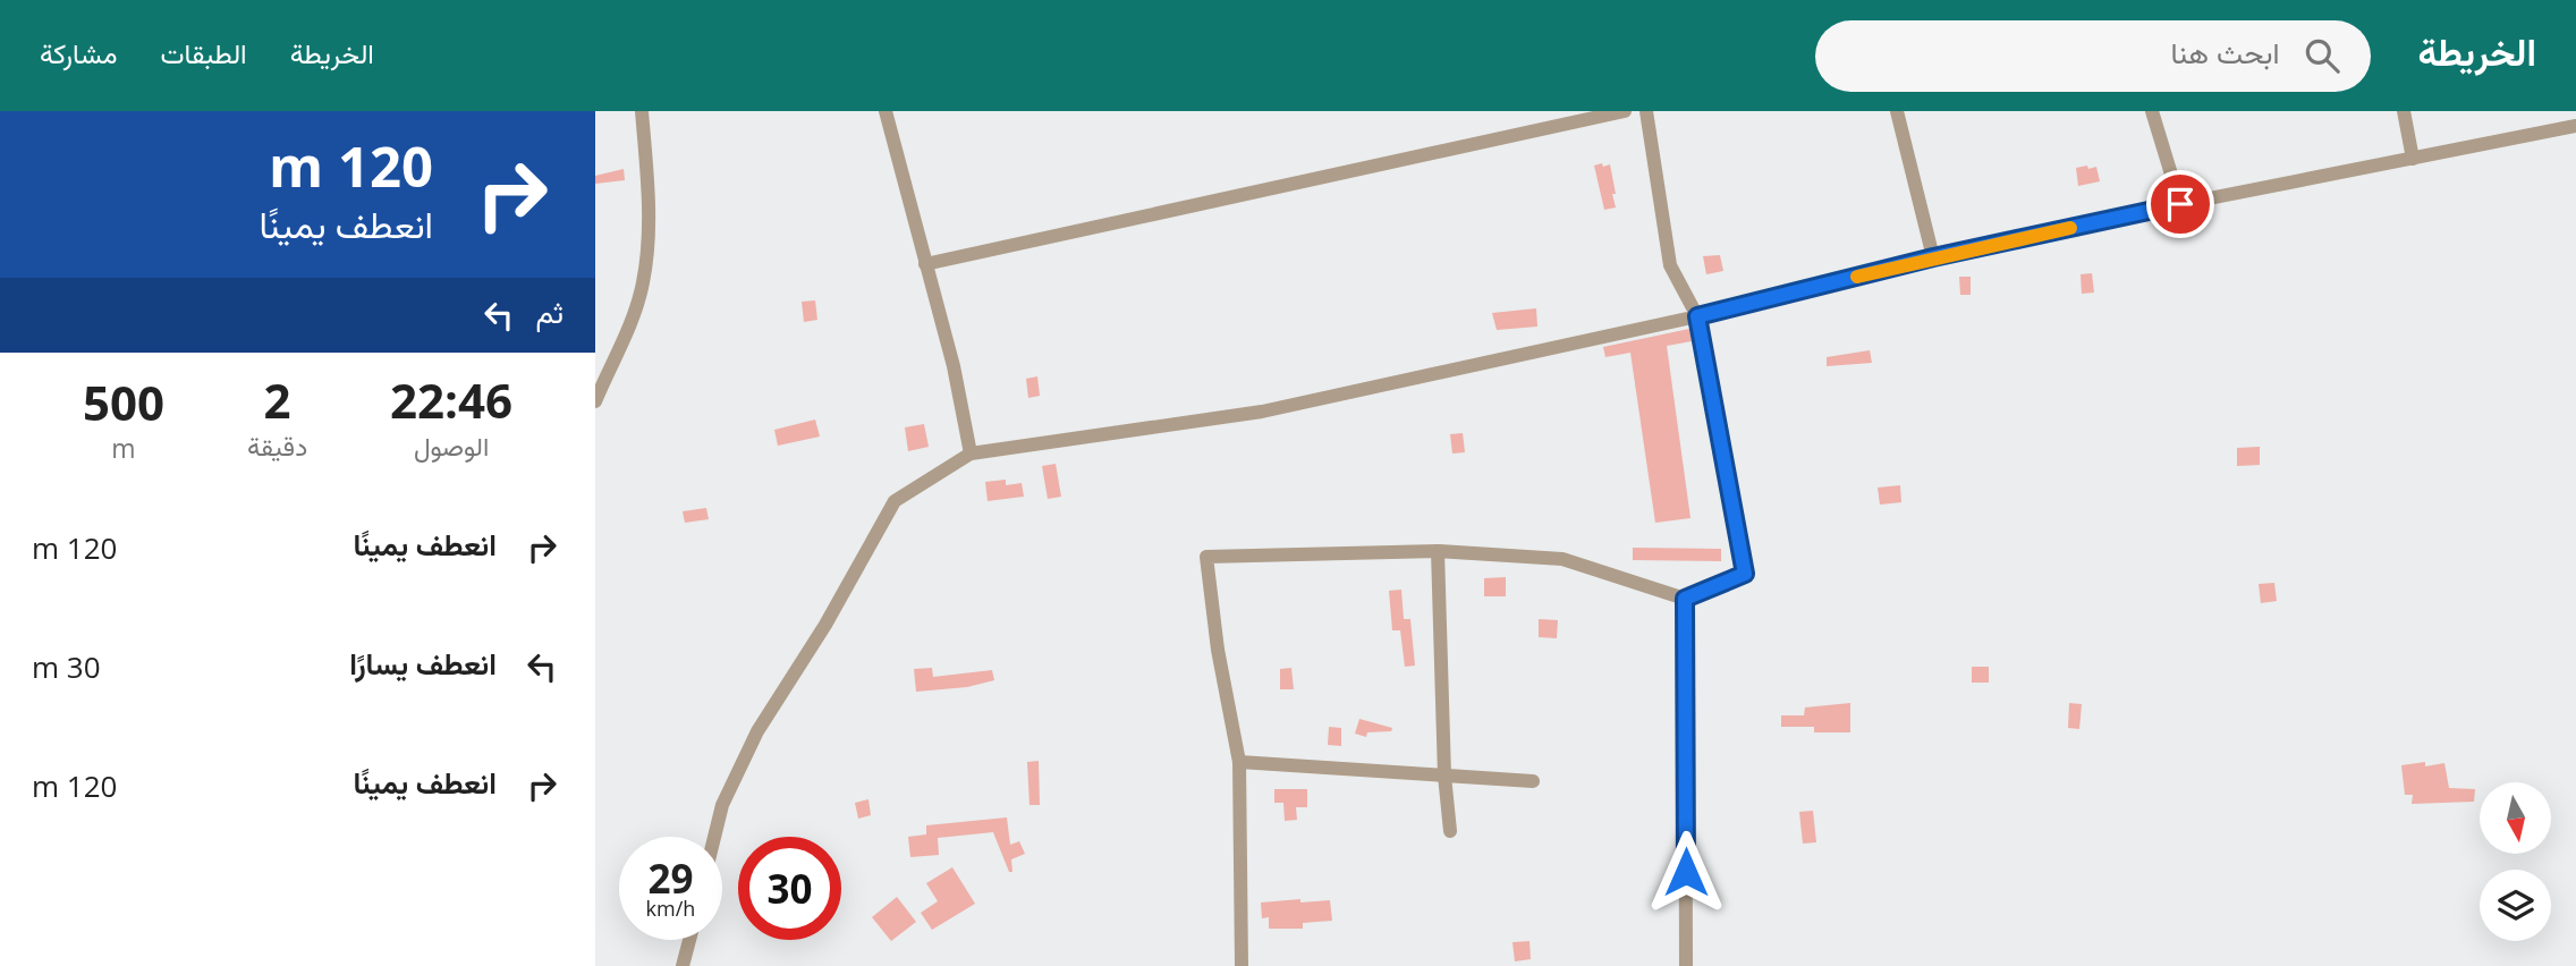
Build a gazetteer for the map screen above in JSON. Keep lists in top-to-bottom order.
{
  "north": "bottom",
  "page": {
    "header": "الخريطة",
    "search": "ابحث هنا",
    "nav": ["الخريطة", "الطبقات", "مشاركة"],
    "turn": ["120 m", "انعطف يمينًا"],
    "then": "ثم",
    "eta": [
      "22:46",
      "الوصول",
      "2",
      "دقيقة",
      "500",
      "m"
    ],
    "list": [
      {
        "name": "انعطف يمينًا",
        "value": "120 m"
      },
      {
        "name": "انعطف يسارًا",
        "value": "30 m"
      },
      {
        "name": "انعطف يمينًا",
        "value": "120 m"
      }
    ],
    "speed": "29 km/h",
    "limit": "30"
  }
}
